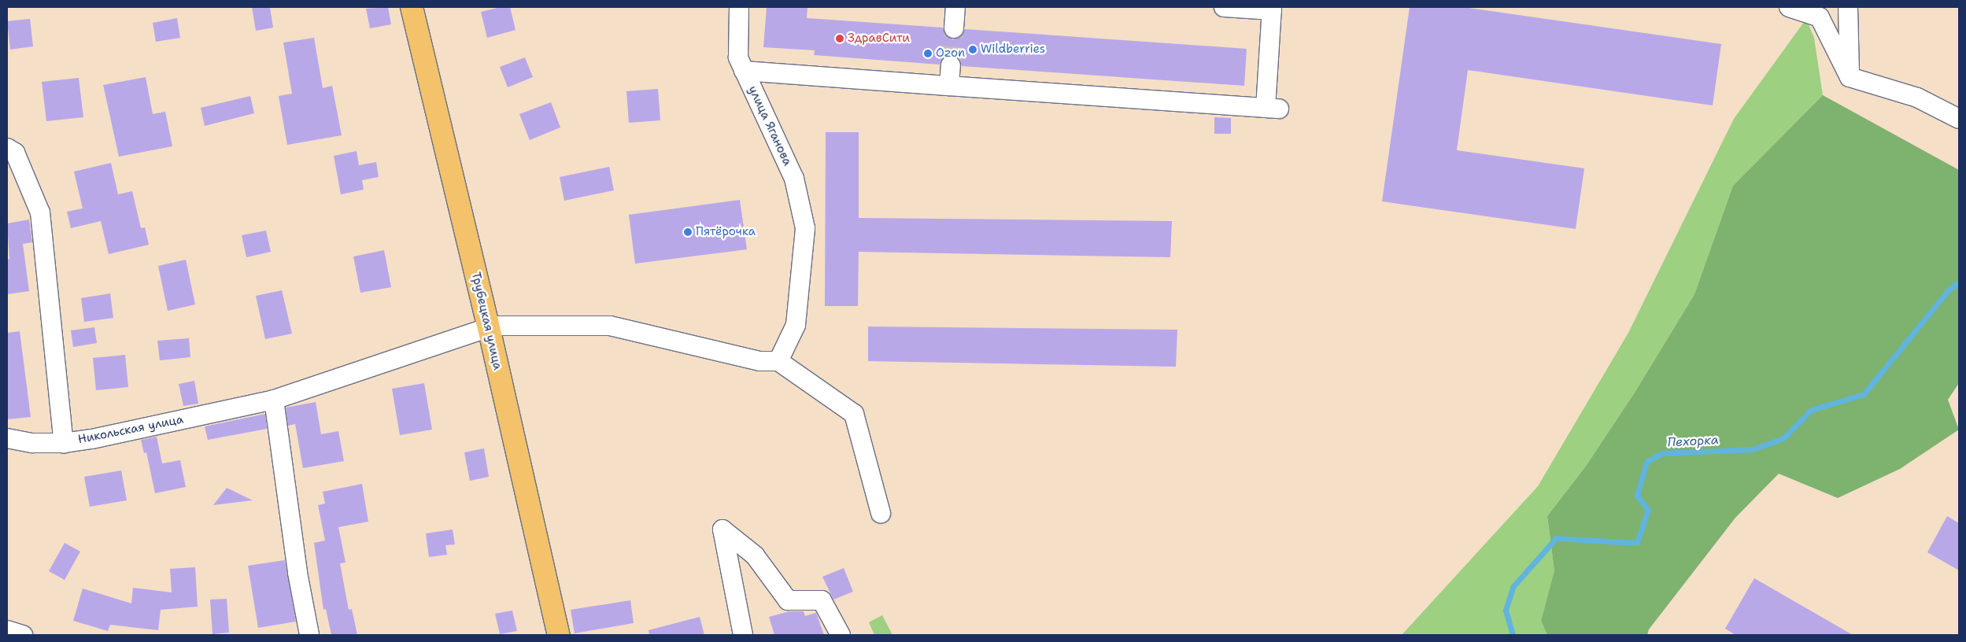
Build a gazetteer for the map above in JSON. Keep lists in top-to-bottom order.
{
  "streets": {
    "main road": ["Трубецкая улица"],
    "street": ["улица Яганова", "Никольская улица"]
  },
  "crossings": [
    ["улица Яганова", "Никольская улица"],
    ["Трубецкая улица", "Никольская улица"]
  ],
  "water": ["Пехорка"],
  "places": [
    "ЗдравСити",
    "Wildberries",
    "Ozon",
    "Пятёрочка"
  ]
}
